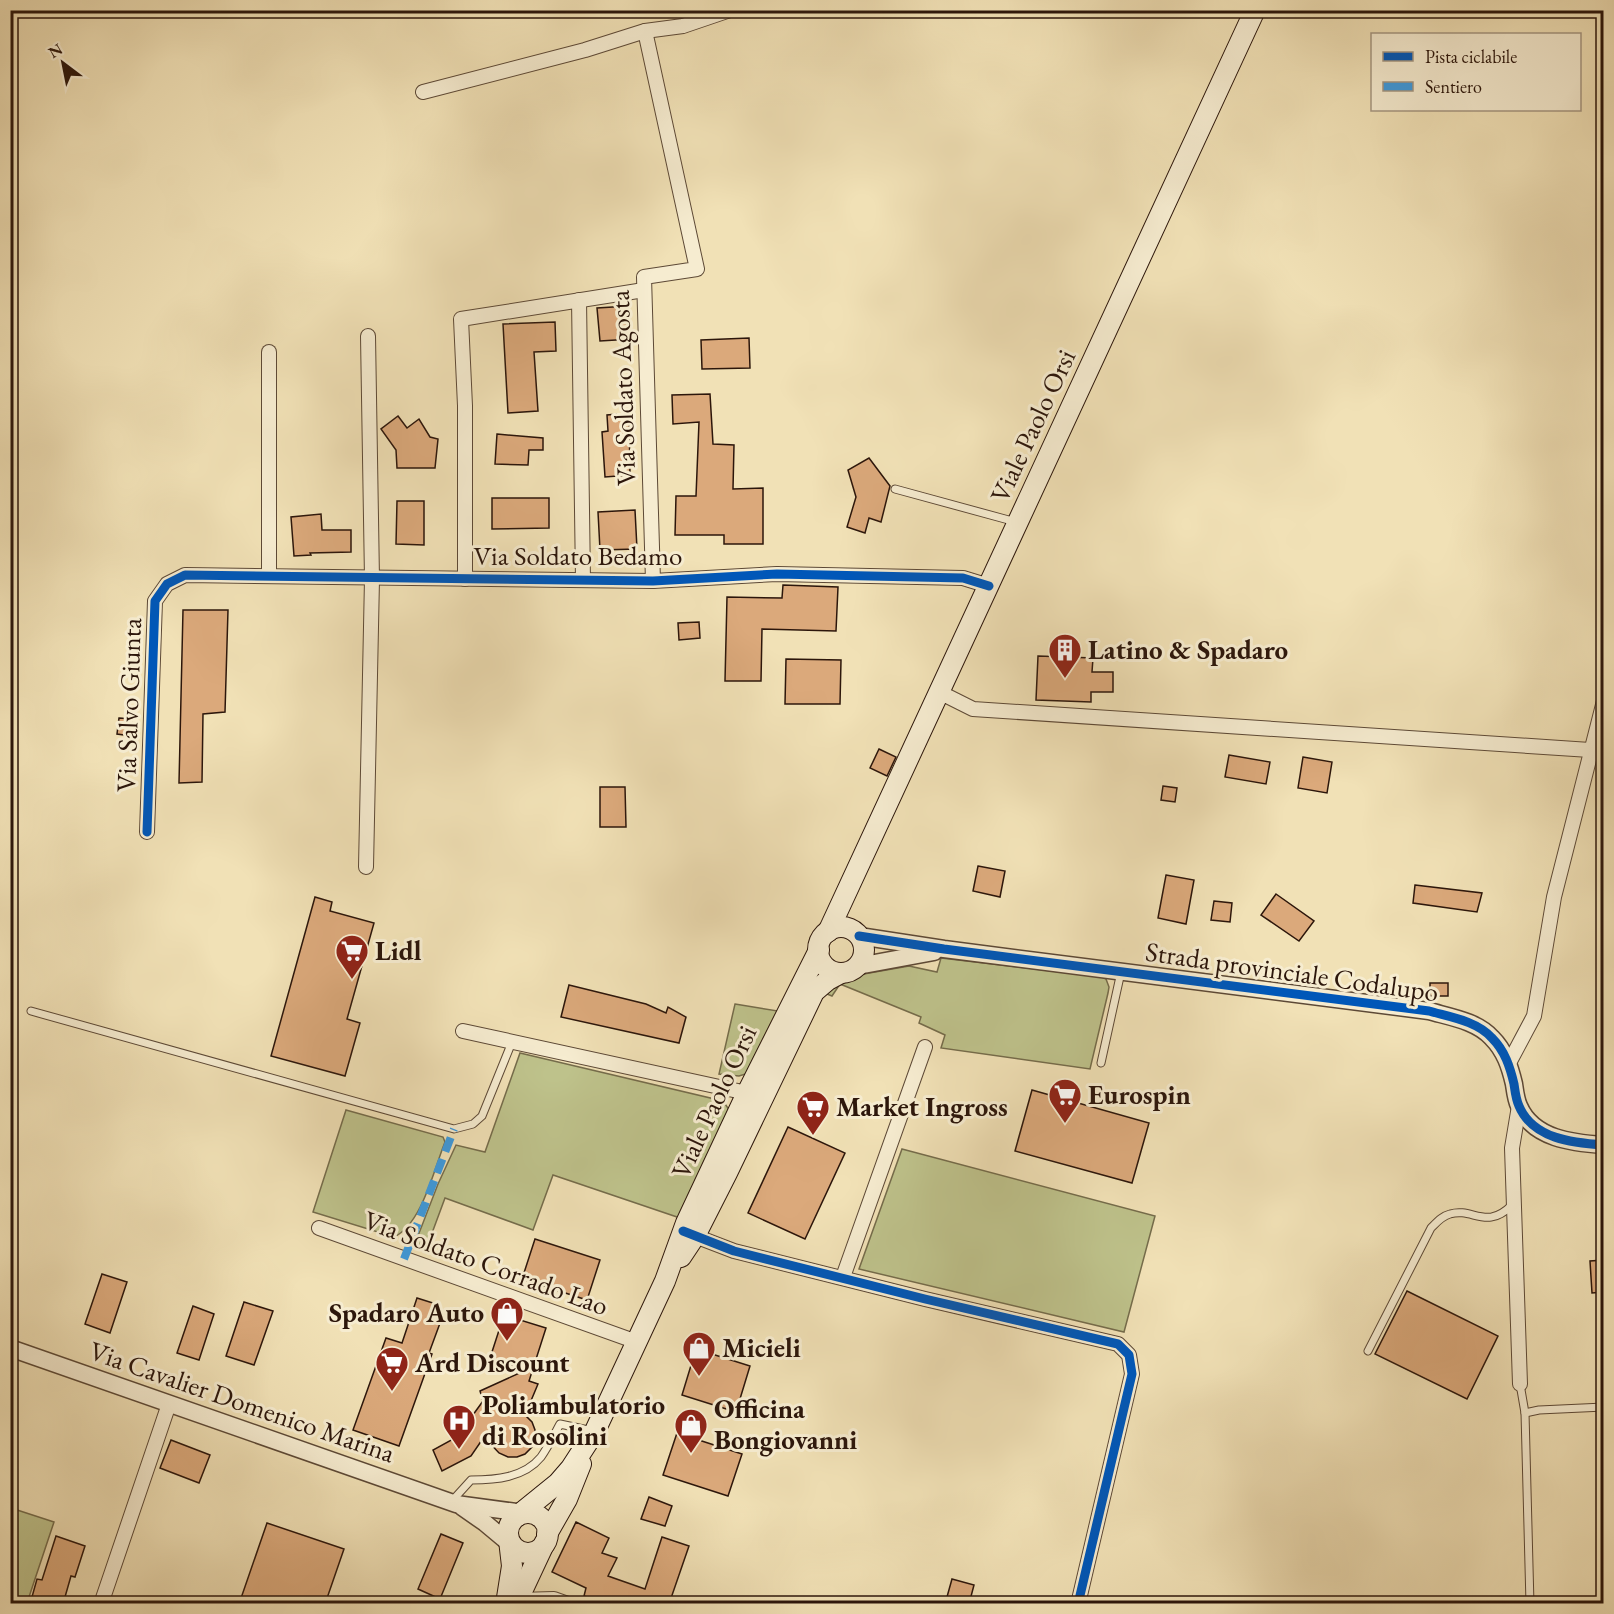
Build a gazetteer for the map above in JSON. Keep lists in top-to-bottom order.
{
  "streets": {
    "main road": ["Viale Paolo Orsi"],
    "street": [
      "Via Soldato Agosta",
      "Via Soldato Bedamo",
      "Via Salvo Giunta",
      "Strada provinciale Codalupo",
      "Via Soldato Corrado Lao",
      "Via Cavalier Domenico Marina"
    ]
  },
  "crossings": [
    ["Via Soldato Agosta", "Via Soldato Bedamo"],
    ["Viale Paolo Orsi", "Via Soldato Bedamo"],
    ["Viale Paolo Orsi", "Strada provinciale Codalupo"],
    ["Viale Paolo Orsi", "Via Soldato Corrado Lao"],
    ["Via Soldato Bedamo", "Via Salvo Giunta"]
  ],
  "places": {
    "building": ["Latino & Spadaro"],
    "supermarket": [
      "Lidl",
      "Eurospin",
      "Market Ingross",
      "Ard Discount"
    ],
    "shop": ["Spadaro Auto", "Micieli", "Officina Bongiovanni"],
    "hospital": ["Poliambulatorio di Rosolini"]
  },
  "legend": ["Pista ciclabile", "Sentiero"],
  "north": "top left"
}
